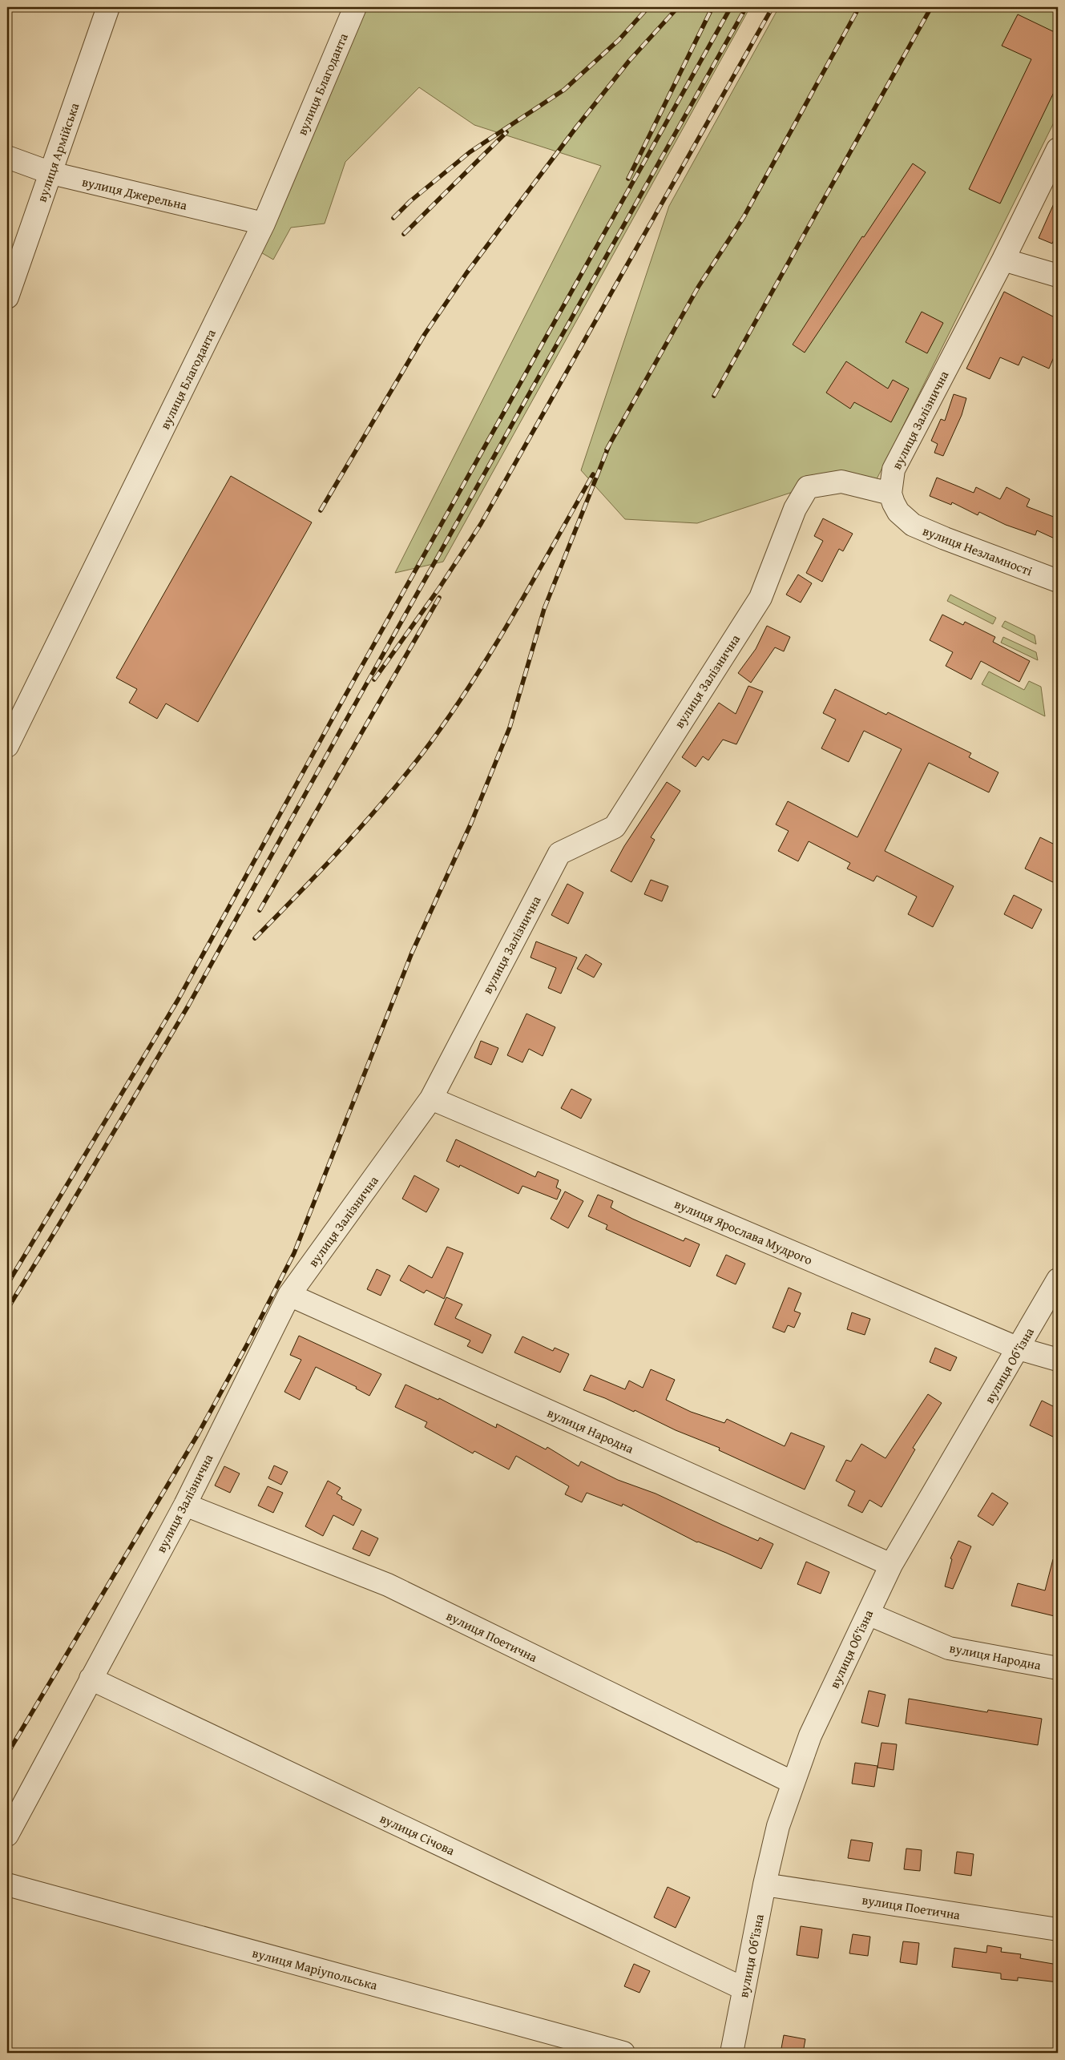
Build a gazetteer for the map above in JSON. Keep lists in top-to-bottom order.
{
  "streets": {
    "street": [
      "вулиця Благоданта",
      "вулиця Армійська",
      "вулиця Джерельна",
      "вулиця Залізнична",
      "вулиця Незламності",
      "вулиця Ярослава Мудрого",
      "вулиця Об'їзна",
      "вулиця Народна",
      "вулиця Поетична",
      "вулиця Січова",
      "вулиця Маріупольська"
    ]
  },
  "crossings": [
    ["вулиця Благоданта", "вулиця Джерельна"],
    ["вулиця Армійська", "вулиця Джерельна"],
    ["вулиця Залізнична", "вулиця Незламності"],
    ["вулиця Залізнична", "вулиця Ярослава Мудрого"],
    ["вулиця Залізнична", "вулиця Народна"],
    ["вулиця Залізнична", "вулиця Поетична"],
    ["вулиця Залізнична", "вулиця Січова"],
    ["вулиця Ярослава Мудрого", "вулиця Об'їзна"],
    ["вулиця Об'їзна", "вулиця Народна"],
    ["вулиця Об'їзна", "вулиця Поетична"],
    ["вулиця Об'їзна", "вулиця Січова"]
  ]
}
